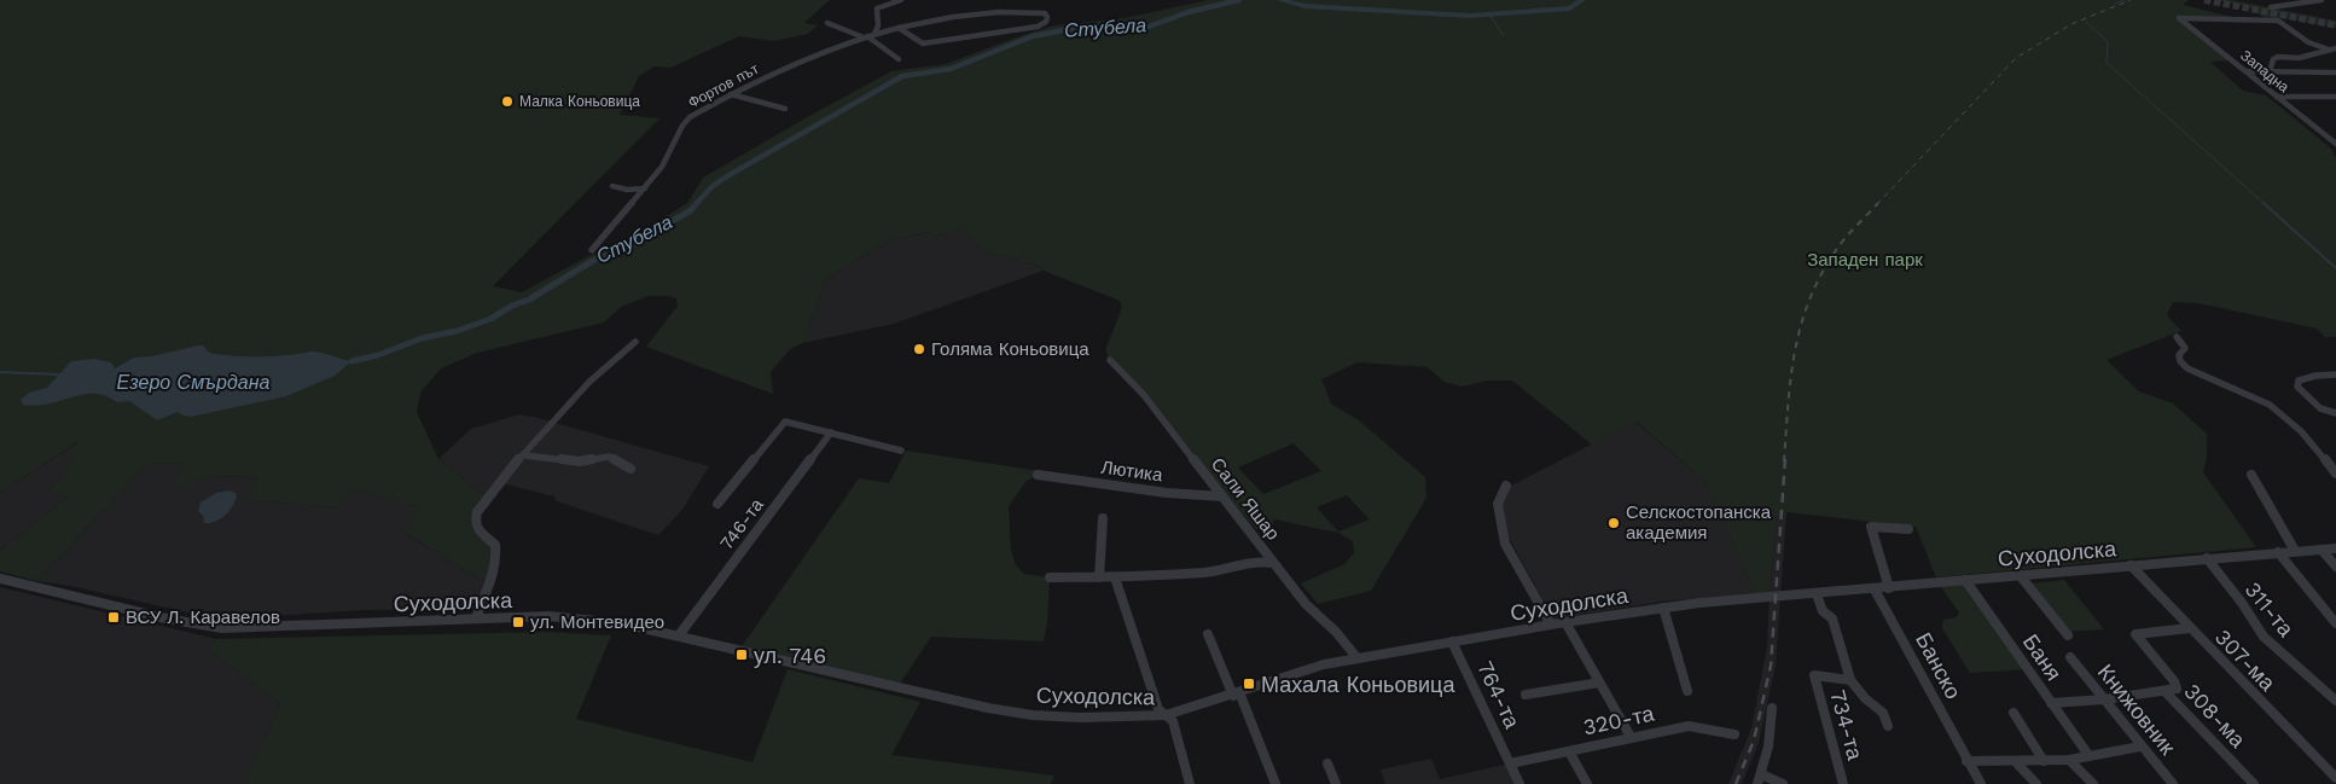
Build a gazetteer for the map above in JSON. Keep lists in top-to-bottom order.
{
  "streets": {
    "street": [
      "Западна",
      "Фортов път",
      "Лютика",
      "Сали Яшар",
      "746-та",
      "Суходолска",
      "311-та",
      "Баня",
      "307-ма",
      "Банско",
      "764-та",
      "Книжовник",
      "308-ма",
      "320-та",
      "734-та"
    ]
  },
  "crossings": [
    ["Лютика", "Сали Яшар"],
    ["Сали Яшар", "Суходолска"],
    ["746-та", "Суходолска"],
    ["Суходолска", "311-та"],
    ["Суходолска", "Баня"],
    ["Суходолска", "307-ма"],
    ["Суходолска", "Банско"],
    ["Суходолска", "764-та"],
    ["307-ма", "308-ма"],
    ["764-та", "320-та"]
  ],
  "water": ["Стубела", "Езеро Смърдана"],
  "parks": ["Западен парк"],
  "places": {
    "other": ["Малка Коньовица", "Голяма Коньовица", "Селскостопанска академия"],
    "transit": [
      "ВСУ Л. Каравелов",
      "ул. Монтевидео",
      "ул. 746",
      "Махала Коньовица"
    ]
  }
}
